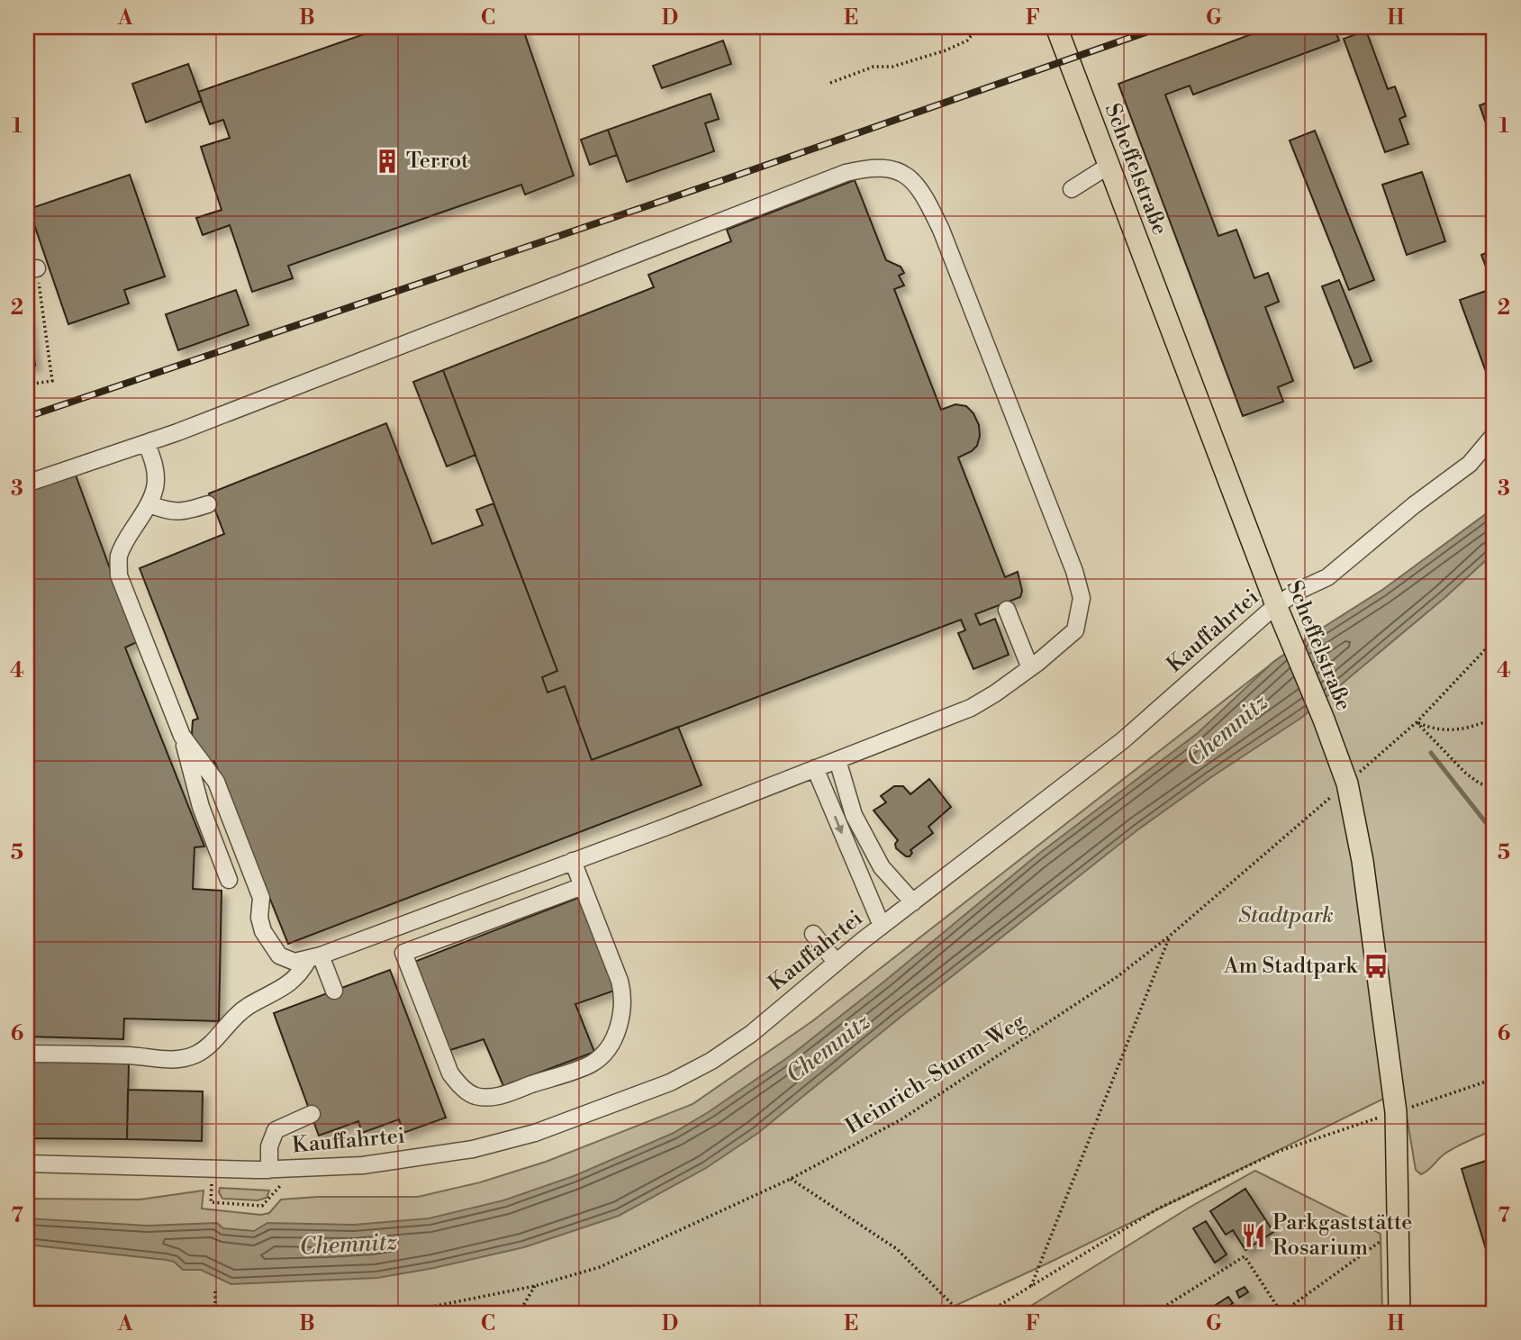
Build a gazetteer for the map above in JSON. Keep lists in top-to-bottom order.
{
  "streets": {
    "main road": ["Scheffelstraße"],
    "street": ["Kauffahrtei"],
    "path": ["Heinrich-Sturm-Weg"]
  },
  "crossings": [
    ["Scheffelstraße", "Kauffahrtei"],
    ["Scheffelstraße", "Heinrich-Sturm-Weg"]
  ],
  "water": ["Chemnitz"],
  "parks": ["Stadtpark"],
  "places": {
    "building": ["Terrot"],
    "bus stop": ["Am Stadtpark"],
    "restaurant": ["Parkgaststätte Rosarium"]
  },
  "grid": {
    "columns": [
      "A",
      "B",
      "C",
      "D",
      "E",
      "F",
      "G",
      "H"
    ],
    "rows": [
      "1",
      "2",
      "3",
      "4",
      "5",
      "6",
      "7"
    ]
  }
}
